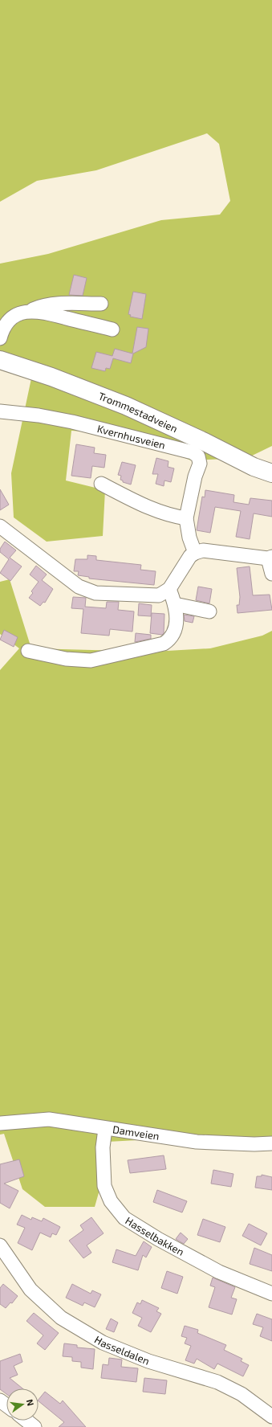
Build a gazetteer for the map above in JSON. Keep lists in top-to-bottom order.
{
  "streets": {
    "main road": ["Trommestadveien"],
    "street": [
      "Kvernhusveien",
      "Damveien",
      "Hasselbakken",
      "Hasseldalen"
    ]
  },
  "crossings": [
    ["Damveien", "Hasselbakken"]
  ],
  "north": "right"
}
